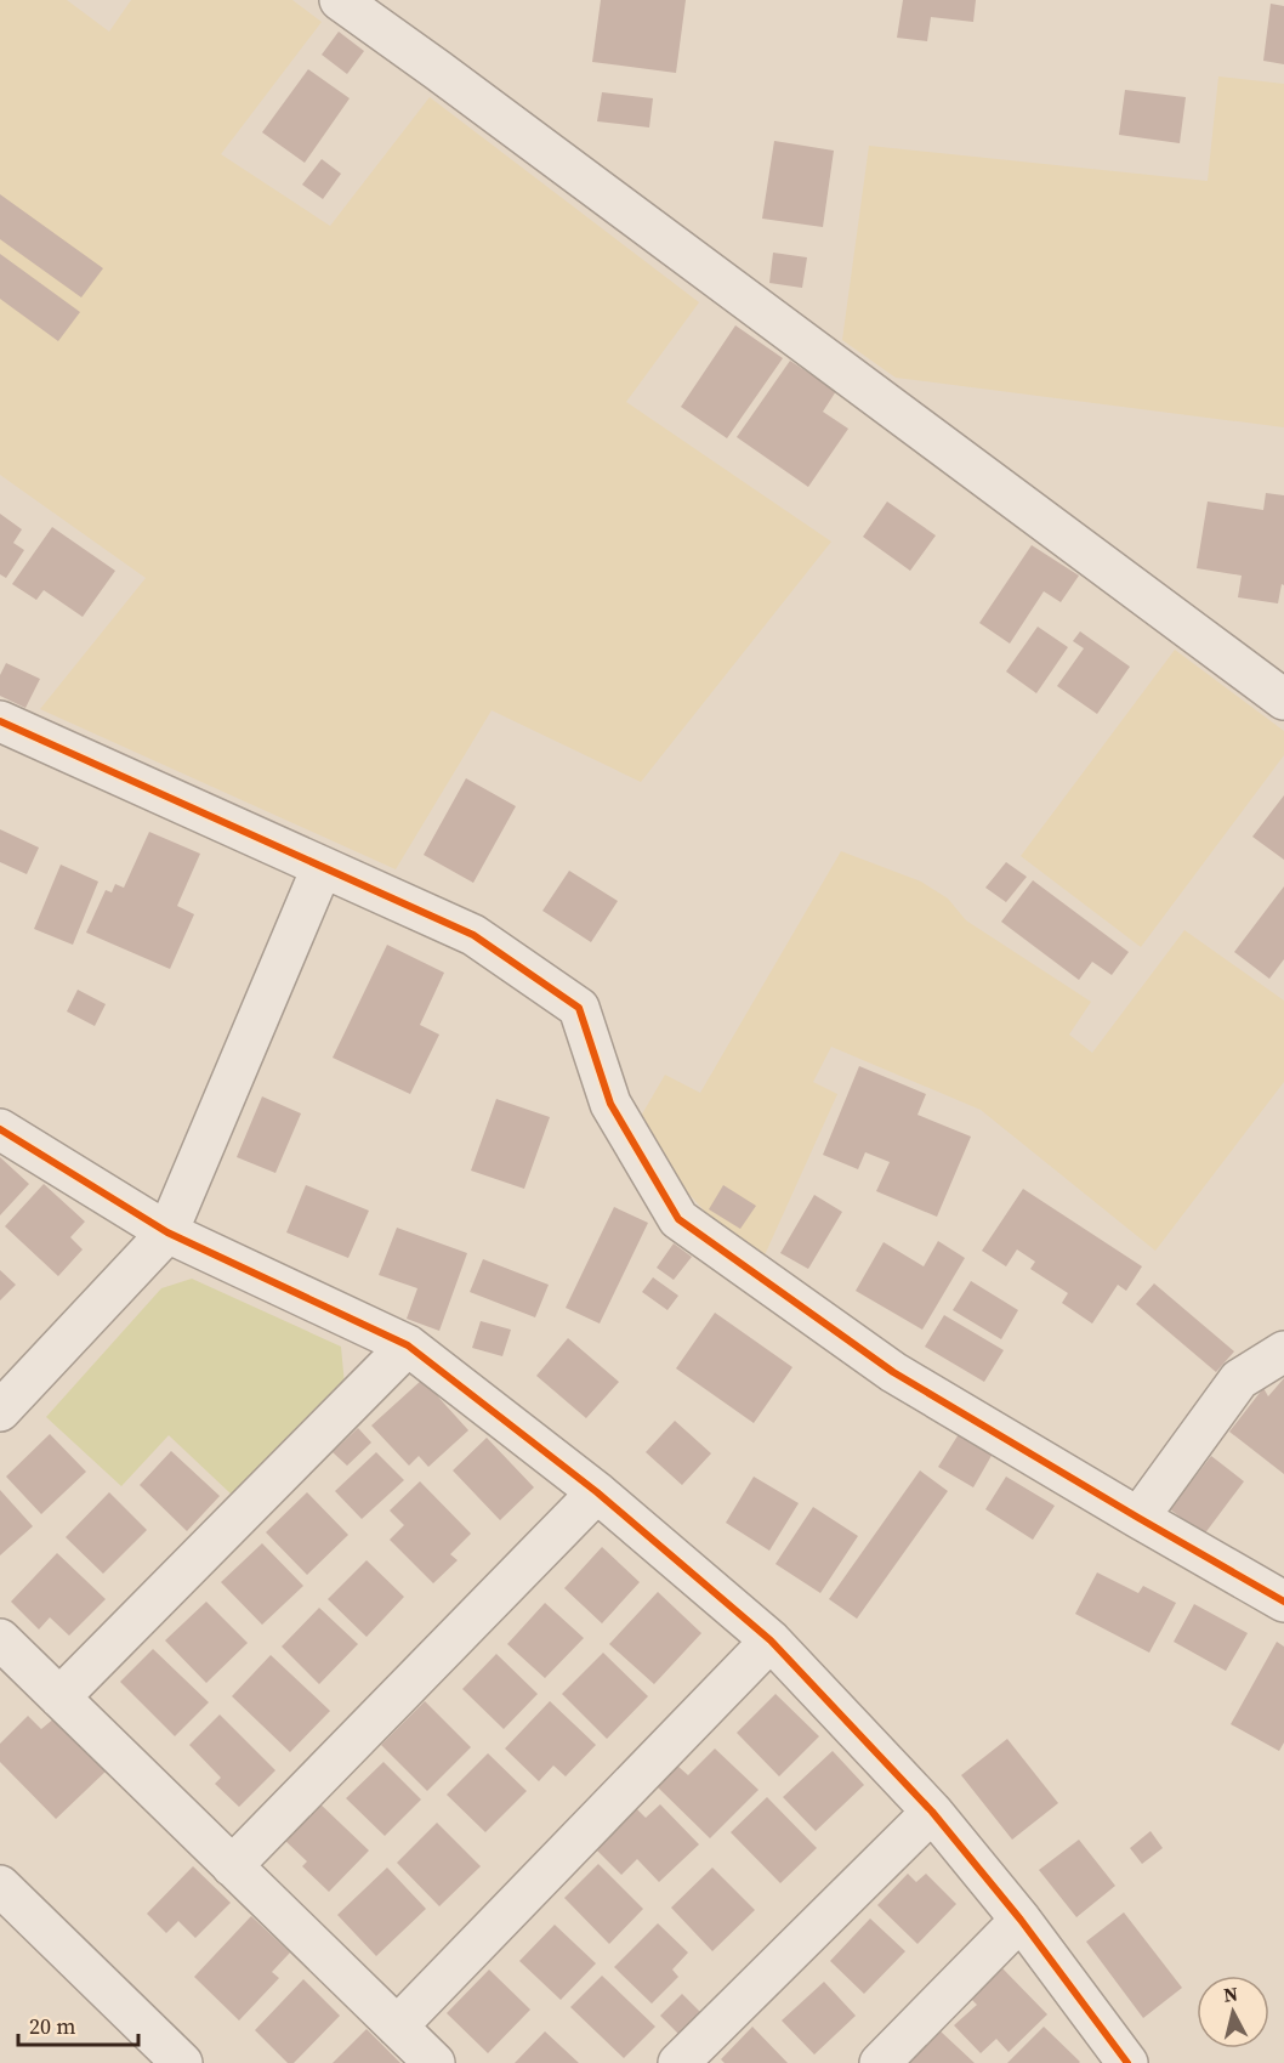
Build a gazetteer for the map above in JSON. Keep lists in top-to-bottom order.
{
  "scale_bar": "20 m",
  "north": "top"
}
